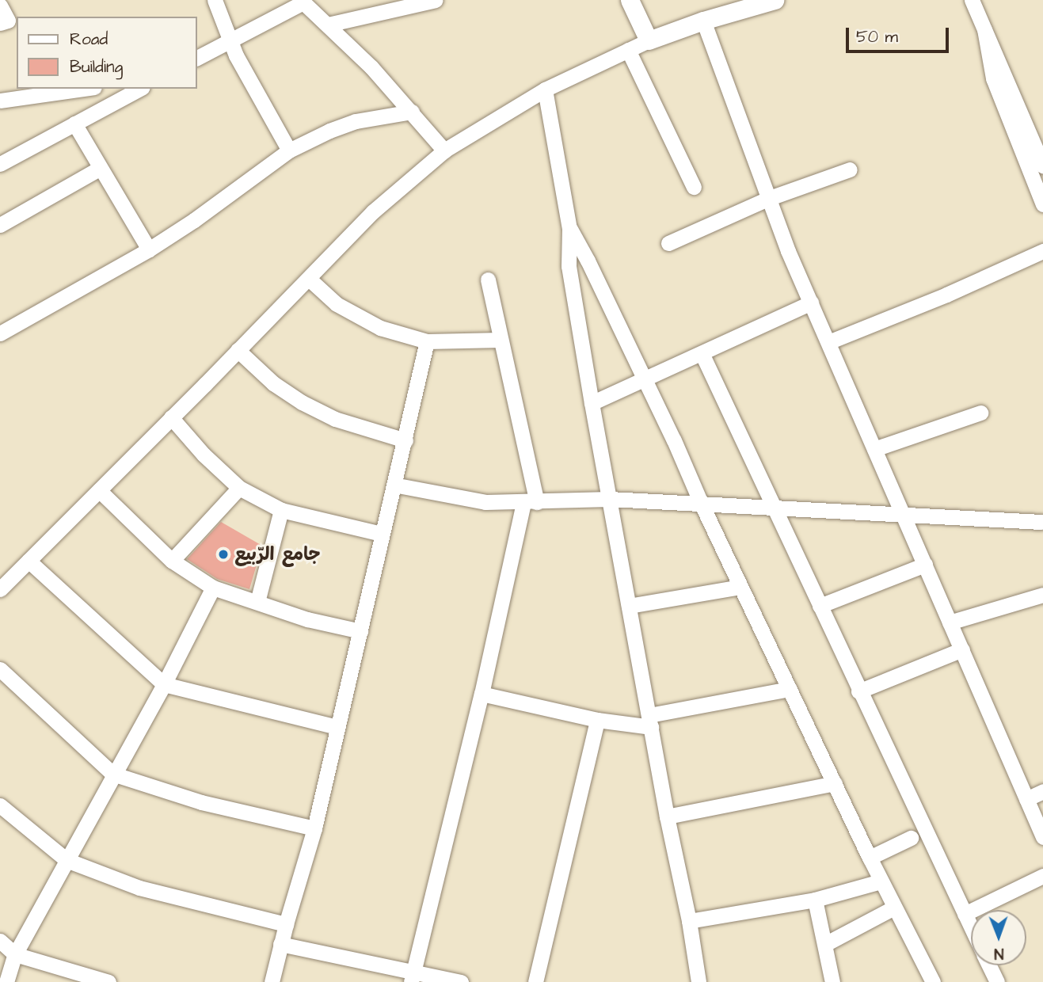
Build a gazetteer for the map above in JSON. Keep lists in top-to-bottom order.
{
  "places": ["جامع الرّبيع"],
  "legend": ["Road", "Building"],
  "scale_bar": "50 m",
  "north": "bottom"
}
